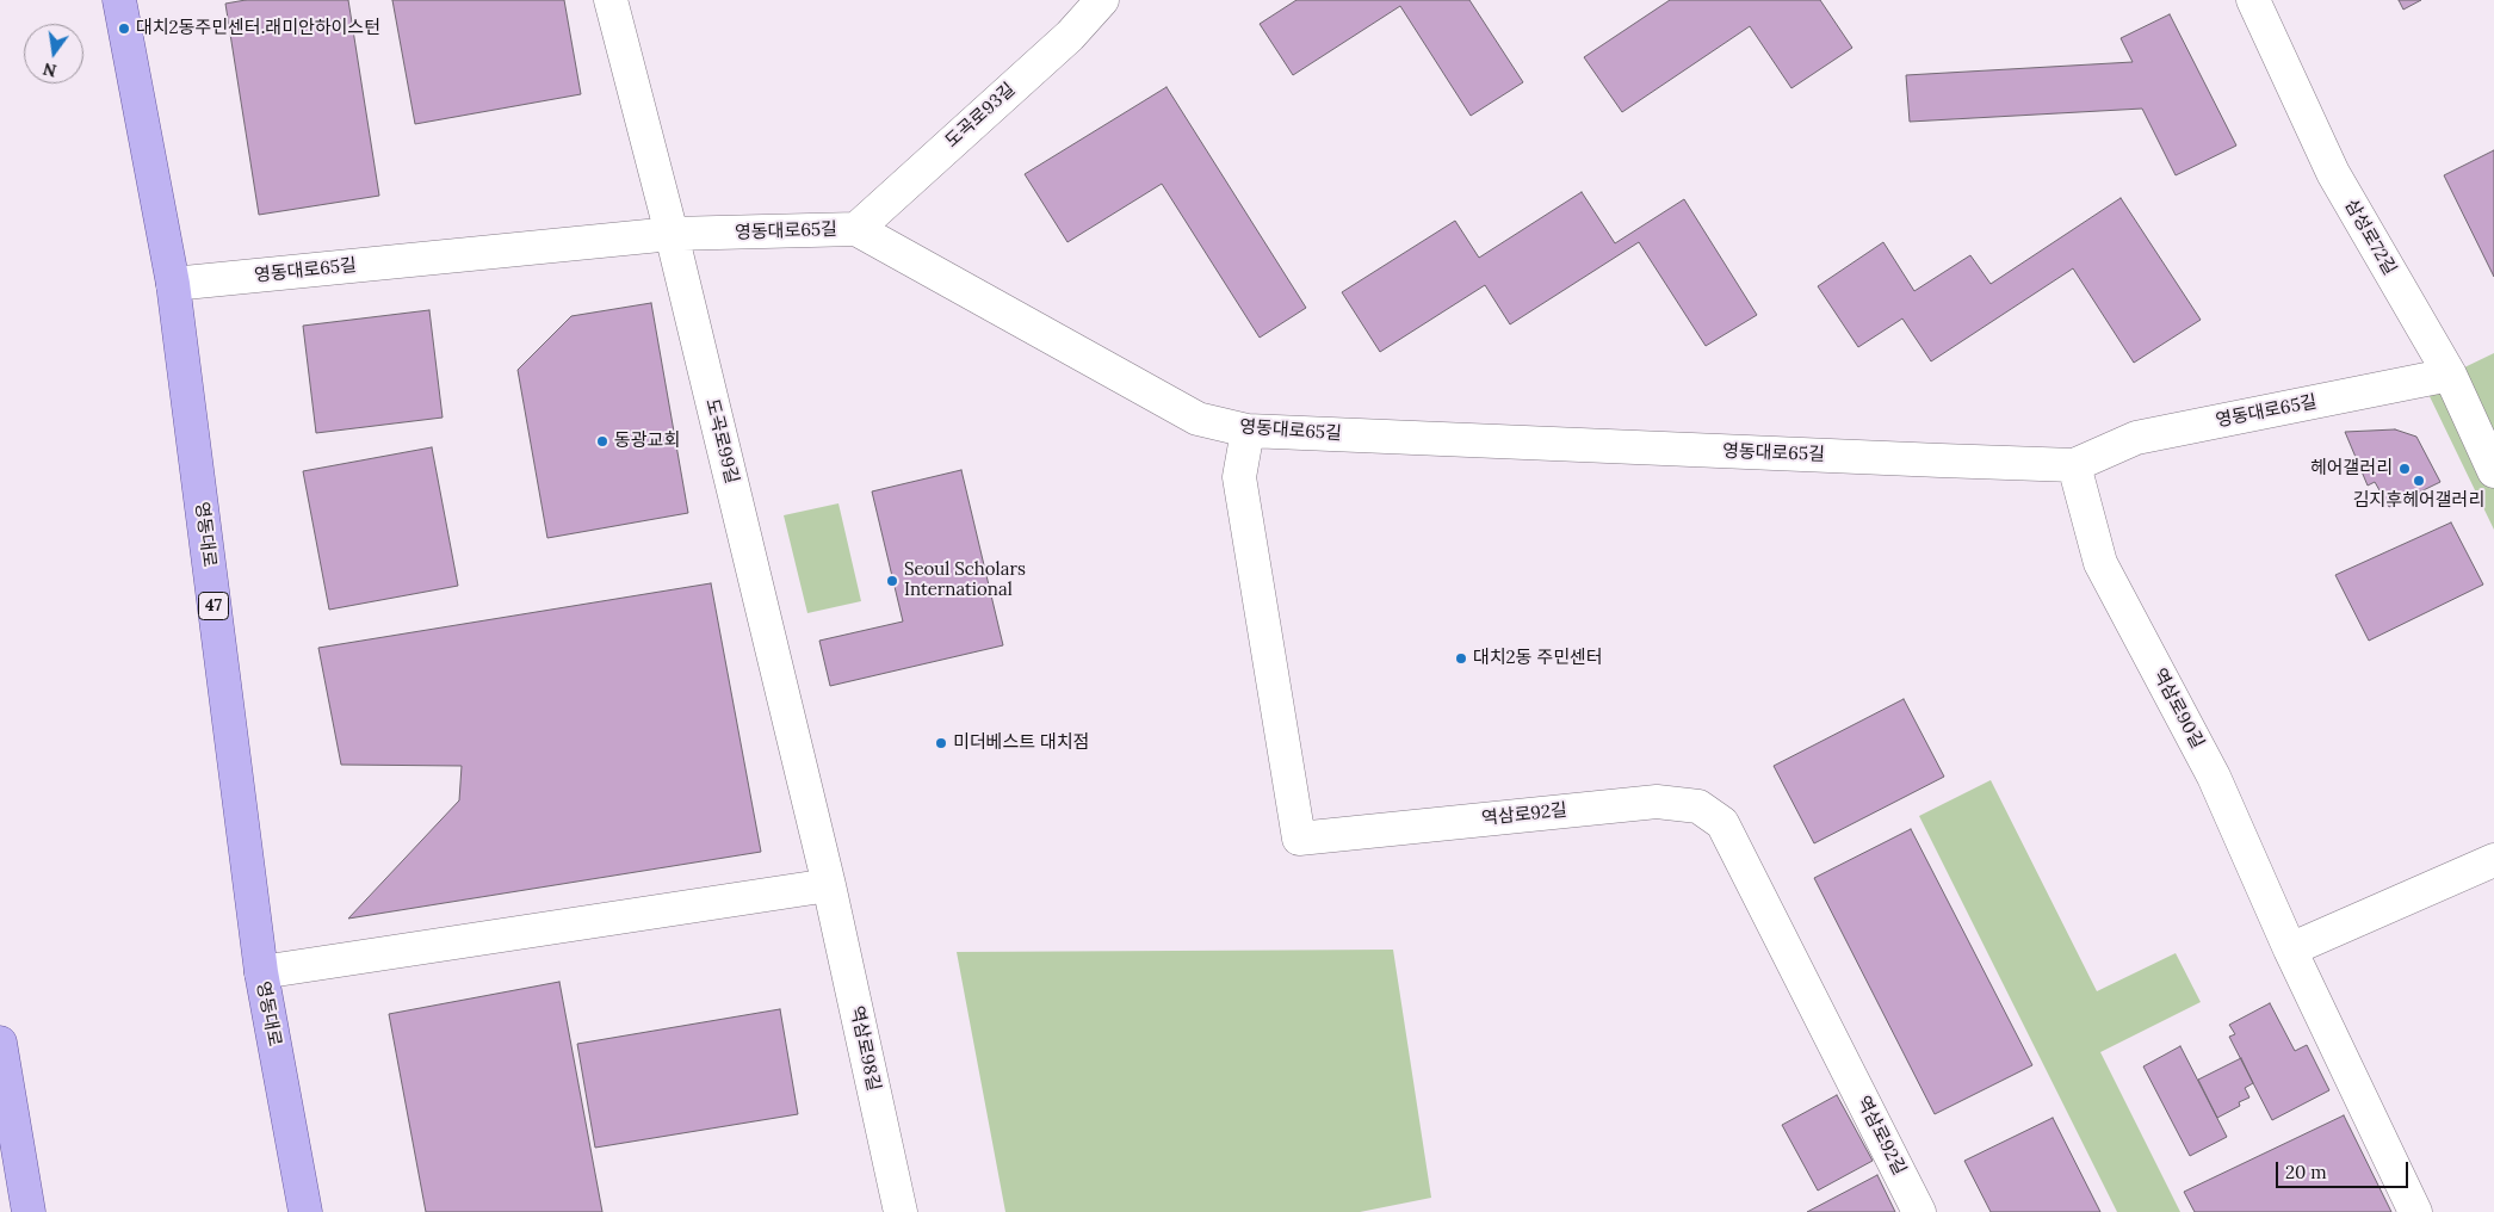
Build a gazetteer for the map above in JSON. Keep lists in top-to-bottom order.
{
  "streets": {
    "main road": ["영동대로", "47"],
    "street": [
      "도곡로93길",
      "영동대로65길",
      "삼성로72길",
      "도곡로99길",
      "역삼로90길",
      "역삼로92길",
      "역삼로98길"
    ]
  },
  "crossings": [
    ["도곡로93길", "영동대로65길"],
    ["영동대로65길", "삼성로72길"],
    ["영동대로65길", "도곡로99길"],
    ["영동대로65길", "영동대로"],
    ["영동대로65길", "역삼로90길"],
    ["영동대로65길", "역삼로92길"],
    ["도곡로99길", "역삼로98길"]
  ],
  "places": [
    "대치2동주민센터.래미안하이스턴",
    "동광교회",
    "헤어갤러리",
    "김지후헤어갤러리",
    "Seoul Scholars International",
    "대치2동 주민센터",
    "미더베스트 대치점"
  ],
  "scale_bar": "20 m",
  "north": "bottom"
}
